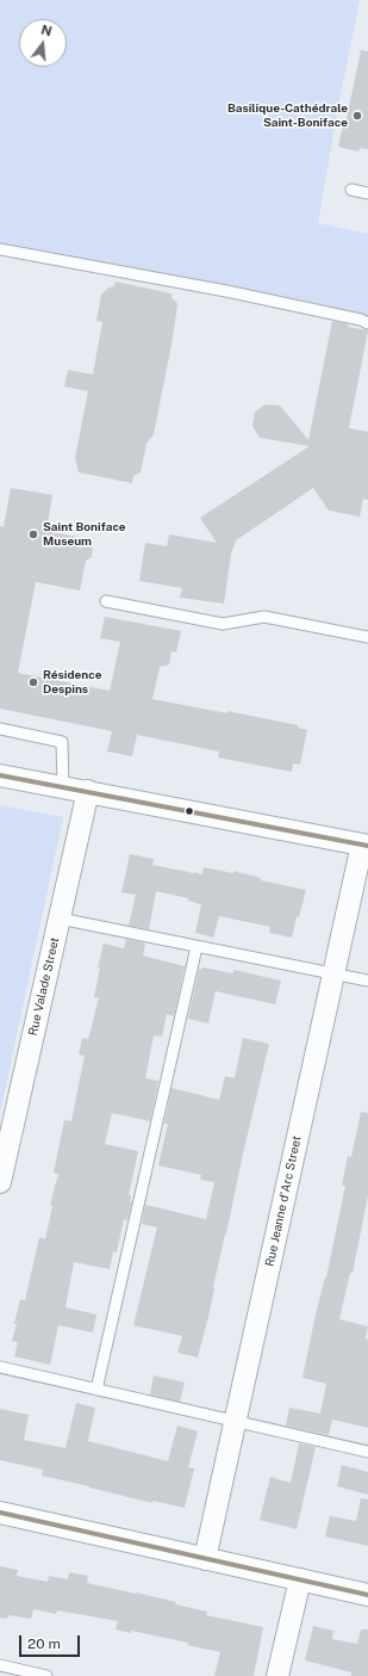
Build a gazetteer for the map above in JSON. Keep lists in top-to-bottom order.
{
  "streets": {
    "street": ["Rue Valade Street", "Rue Jeanne d'Arc Street"]
  },
  "places": ["Basilique-Cathédrale Saint-Boniface", "Saint Boniface Museum", "Résidence Despins"],
  "scale_bar": "20 m",
  "north": "top"
}
